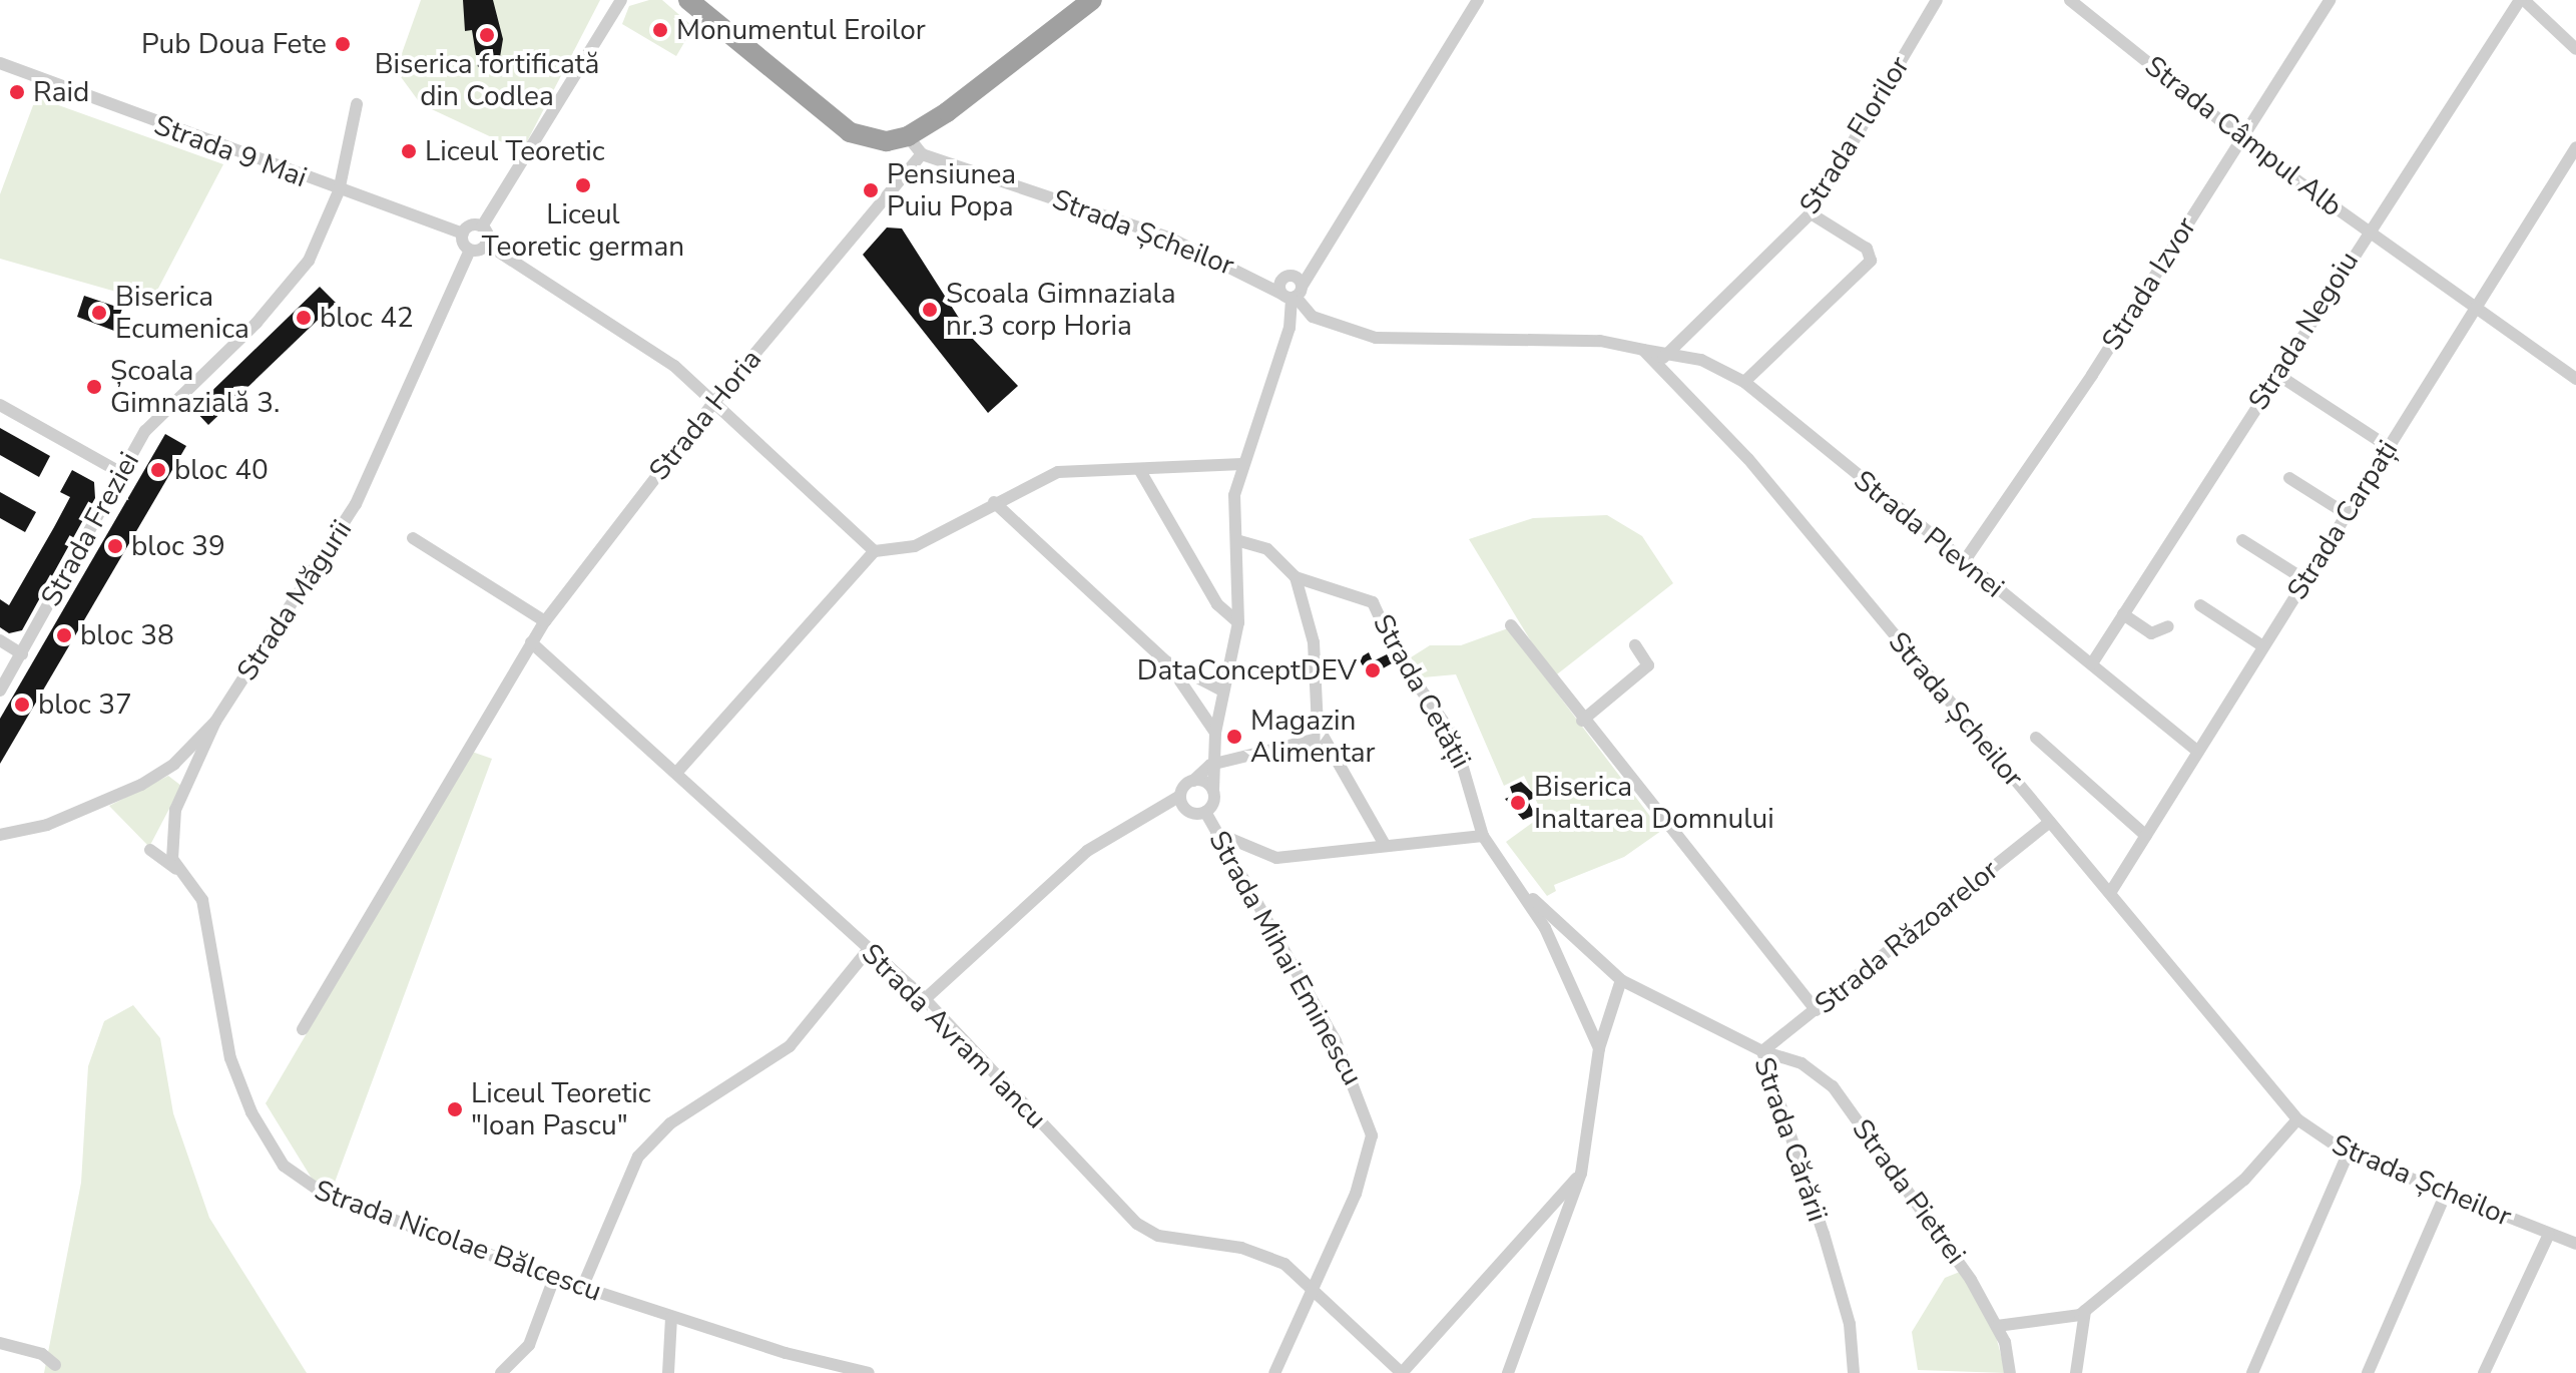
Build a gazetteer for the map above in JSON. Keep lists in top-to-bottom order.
{
  "streets": {
    "street": [
      "Strada Florilor",
      "Strada Câmpul Alb",
      "Strada 9 Mai",
      "Strada Șcheilor",
      "Strada Izvor",
      "Strada Negoiu",
      "Strada Horia",
      "Strada Carpați",
      "Strada Freziei",
      "Strada Plevnei",
      "Strada Măgurii",
      "Strada Cetății",
      "Strada Răzoarelor",
      "Strada Mihai Eminescu",
      "Strada Avram Iancu",
      "Strada Cărării",
      "Strada Pietrei",
      "Strada Nicolae Bălcescu"
    ]
  },
  "crossings": [
    ["Strada Florilor", "Strada Șcheilor"],
    ["Strada Florilor", "Strada Plevnei"],
    ["Strada Câmpul Alb", "Strada Izvor"],
    ["Strada Câmpul Alb", "Strada Negoiu"],
    ["Strada Câmpul Alb", "Strada Carpați"],
    ["Strada 9 Mai", "Strada Freziei"],
    ["Strada Șcheilor", "Strada Horia"],
    ["Strada Șcheilor", "Strada Carpați"],
    ["Strada Șcheilor", "Strada Plevnei"],
    ["Strada Șcheilor", "Strada Răzoarelor"],
    ["Strada Izvor", "Strada Plevnei"],
    ["Strada Negoiu", "Strada Plevnei"],
    ["Strada Horia", "Strada Avram Iancu"],
    ["Strada Carpați", "Strada Plevnei"],
    ["Strada Cetății", "Strada Cărării"],
    ["Strada Răzoarelor", "Strada Cărării"],
    ["Strada Răzoarelor", "Strada Pietrei"],
    ["Strada Mihai Eminescu", "Strada Avram Iancu"],
    ["Strada Cărării", "Strada Pietrei"]
  ],
  "places": [
    "Monumentul Eroilor",
    "Biserica fortificată din Codlea",
    "Pub Doua Fete",
    "Raid",
    "Liceul Teoretic",
    "Liceul Teoretic german",
    "Pensiunea Puiu Popa",
    "Scoala Gimnaziala nr.3 corp Horia",
    "Biserica Ecumenica",
    "bloc 42",
    "Școala Gimnazială 3.",
    "bloc 40",
    "bloc 39",
    "bloc 38",
    "DataConceptDEV",
    "bloc 37",
    "Magazin Alimentar",
    "Biserica Inaltarea Domnului",
    "Liceul Teoretic \"Ioan Pascu\""
  ]
}
